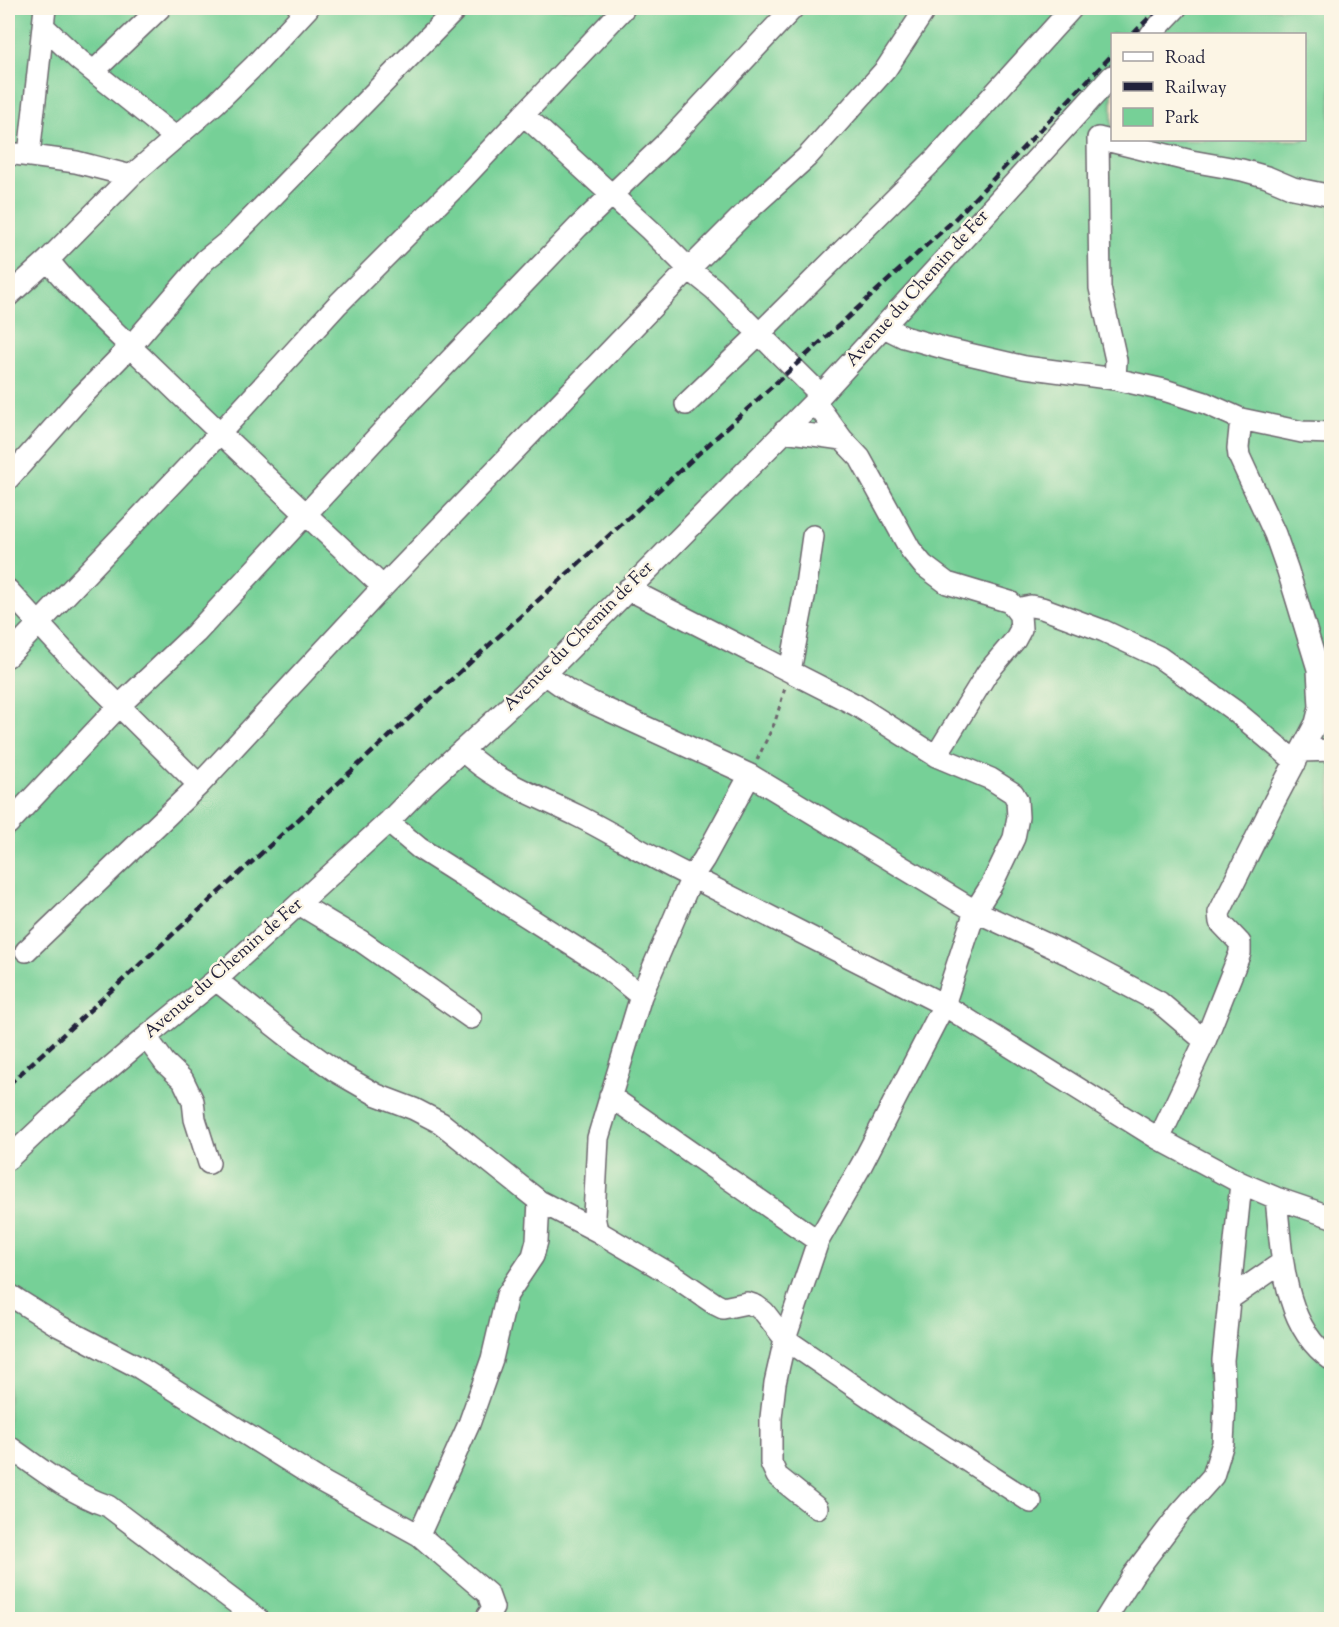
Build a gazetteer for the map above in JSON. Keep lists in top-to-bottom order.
{
  "streets": {
    "street": ["Avenue du Chemin de Fer"]
  },
  "legend": ["Road", "Railway", "Park"]
}
